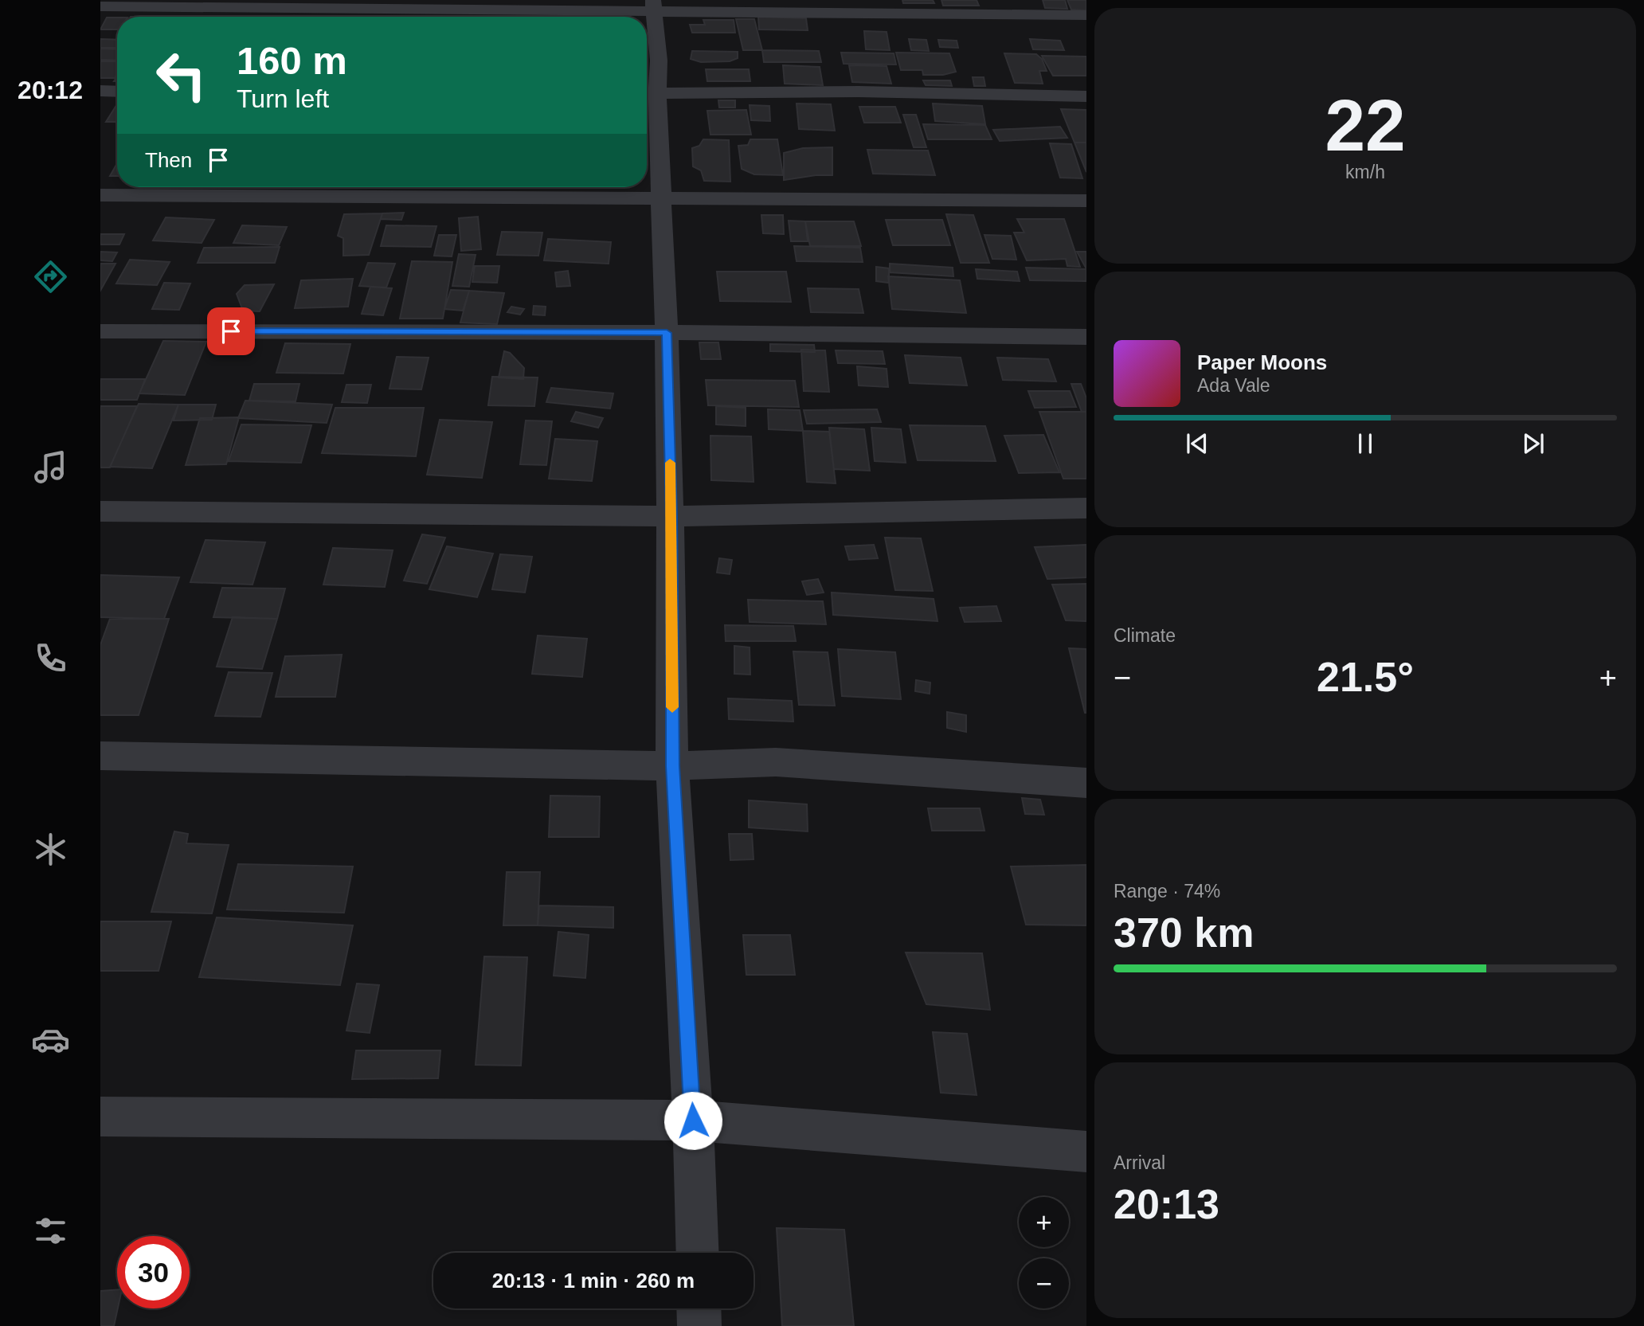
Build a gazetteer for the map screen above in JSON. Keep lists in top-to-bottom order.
{
  "page": {
    "tabs": "20:12",
    "tile": [
      ["22", "km/h"],
      "Climate",
      ["Range · 74%", "370 km"],
      ["Arrival", "20:13"]
    ],
    "turn": ["160 m", "Turn left"],
    "then": "Then",
    "song": ["Paper Moons", "Ada Vale"],
    "heat": ["−", "21.5°", "+"],
    "map_buttons": ["+", "−"],
    "limit": "30",
    "trip": "20:13 · 1 min · 260 m"
  }
}
